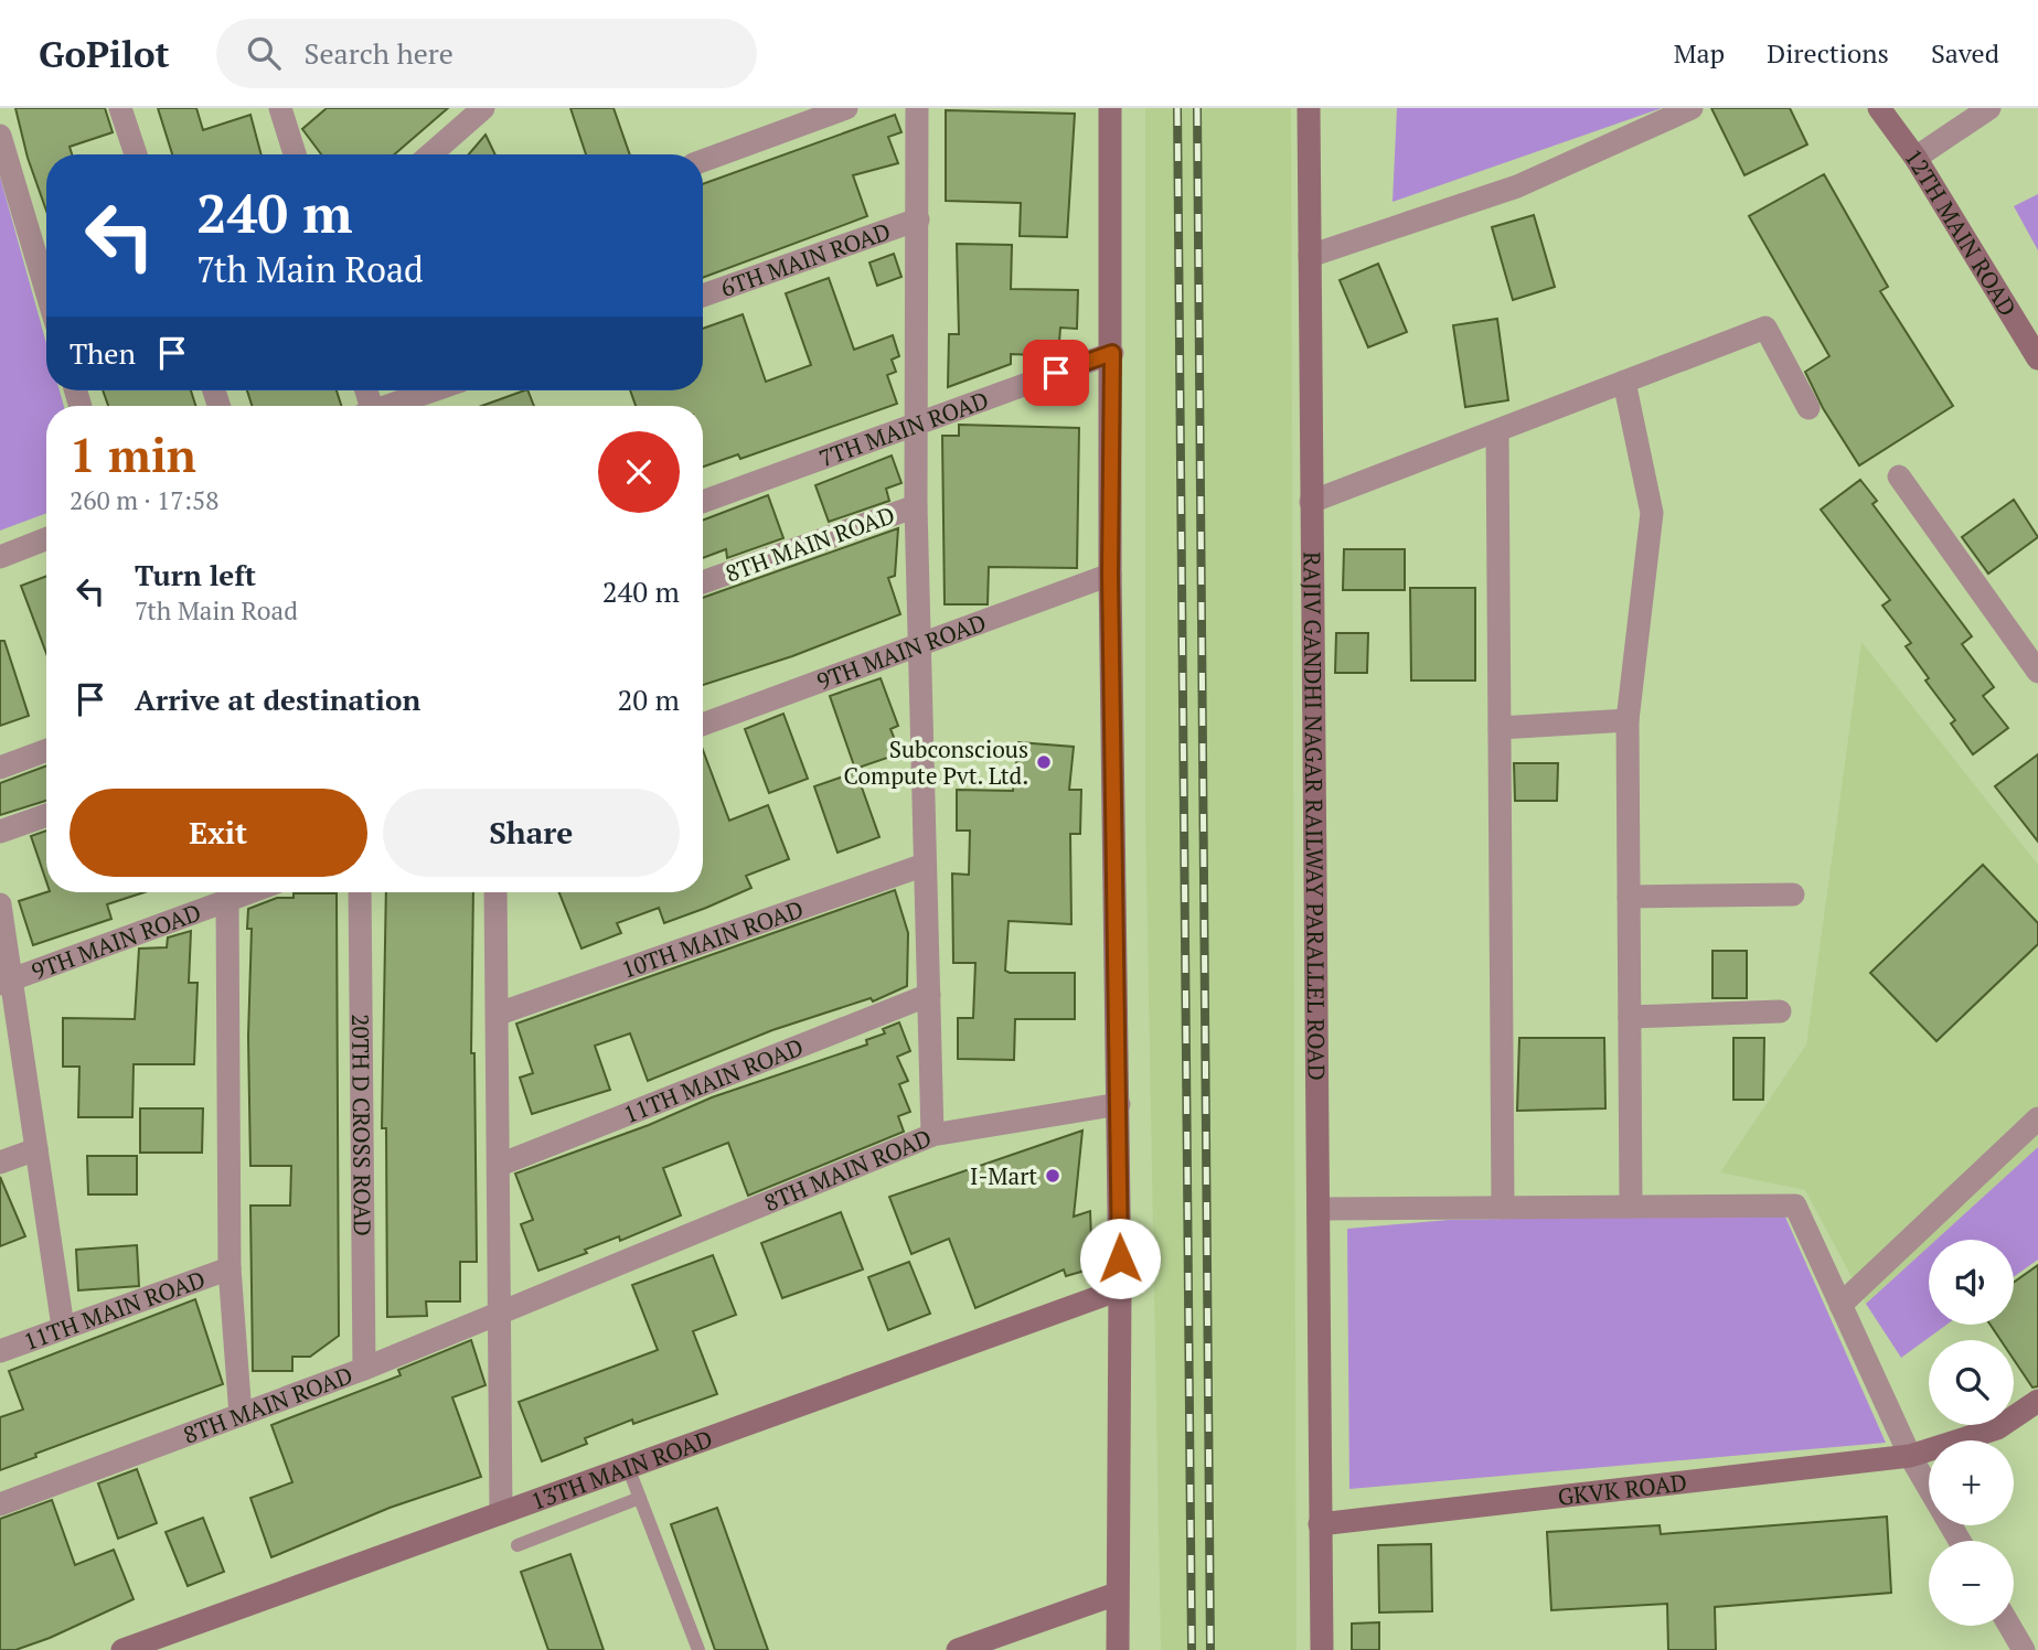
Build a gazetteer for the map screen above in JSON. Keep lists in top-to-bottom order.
{
  "streets": {
    "street": [
      "12TH MAIN ROAD",
      "6TH MAIN ROAD",
      "7TH MAIN ROAD",
      "8TH MAIN ROAD",
      "9TH MAIN ROAD",
      "RAJIV GANDHI NAGAR RAILWAY PARALLEL ROAD",
      "10TH MAIN ROAD",
      "11TH MAIN ROAD",
      "20TH D CROSS ROAD",
      "13TH MAIN ROAD",
      "GKVK ROAD"
    ]
  },
  "crossings": [
    ["8TH MAIN ROAD", "9TH MAIN ROAD"],
    ["8TH MAIN ROAD", "10TH MAIN ROAD"],
    ["8TH MAIN ROAD", "11TH MAIN ROAD"],
    ["8TH MAIN ROAD", "20TH D CROSS ROAD"],
    ["RAJIV GANDHI NAGAR RAILWAY PARALLEL ROAD", "GKVK ROAD"]
  ],
  "places": ["Subconscious Compute Pvt. Ltd.", "I-Mart"],
  "page": {
    "header": "GoPilot",
    "search": "Search here",
    "nav": ["Map", "Directions", "Saved"],
    "turn": ["240 m", "7th Main Road"],
    "then": "Then",
    "heading": ["1 min", "260 m · 17:58"],
    "list": [
      {
        "name": "Turn left",
        "note": "7th Main Road",
        "value": "240 m"
      },
      {
        "name": "Arrive at destination",
        "value": "20 m"
      }
    ],
    "buttons": ["Exit", "Share"],
    "map_buttons": ["+", "−"]
  }
}
